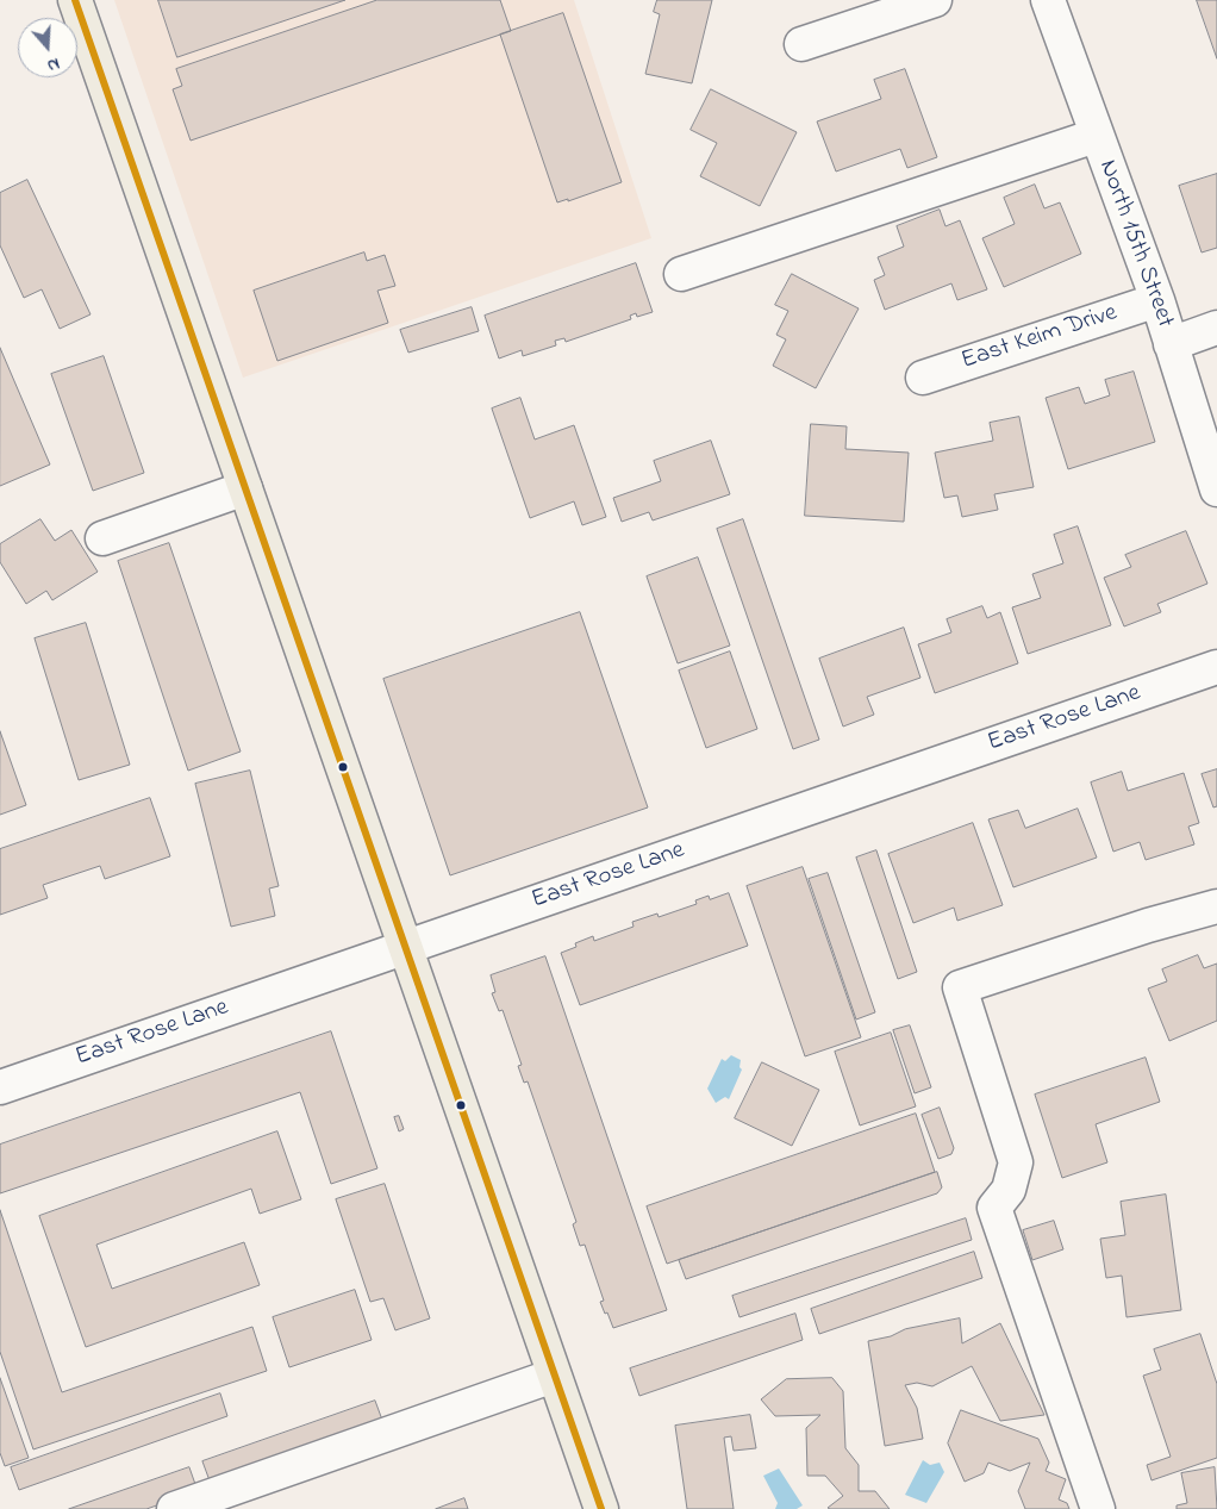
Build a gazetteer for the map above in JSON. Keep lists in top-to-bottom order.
{
  "streets": {
    "street": ["North 15th Street", "East Keim Drive", "East Rose Lane"]
  },
  "crossings": [
    ["North 15th Street", "East Keim Drive"]
  ],
  "north": "bottom"
}
